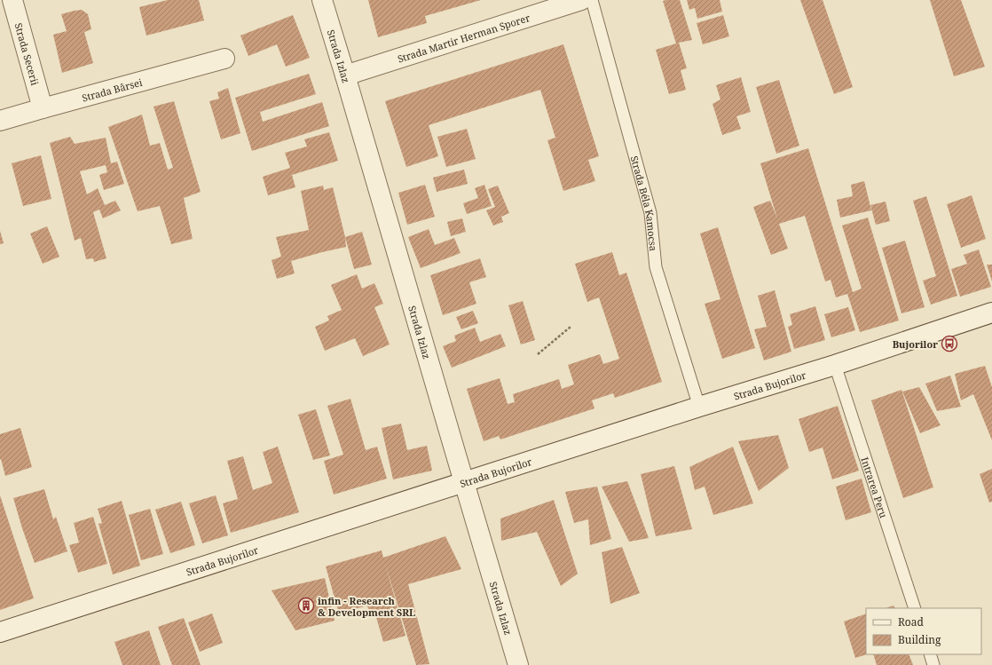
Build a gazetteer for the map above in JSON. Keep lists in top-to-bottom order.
{
  "streets": {
    "street": [
      "Strada Martir Herman Sporer",
      "Strada Secerii",
      "Strada Izlaz",
      "Strada Bârsei",
      "Strada Bujorilor"
    ],
    "lane": ["Strada Béla Kamocsa", "Intrarea Peru"]
  },
  "crossings": [
    ["Strada Martir Herman Sporer", "Strada Izlaz"],
    ["Strada Secerii", "Strada Bârsei"],
    ["Strada Izlaz", "Strada Bujorilor"],
    ["Strada Béla Kamocsa", "Strada Bujorilor"],
    ["Strada Bujorilor", "Intrarea Peru"]
  ],
  "places": {
    "bus stop": ["Bujorilor"],
    "building": ["infin - Research & Development SRL"]
  },
  "legend": ["Road", "Building"]
}
